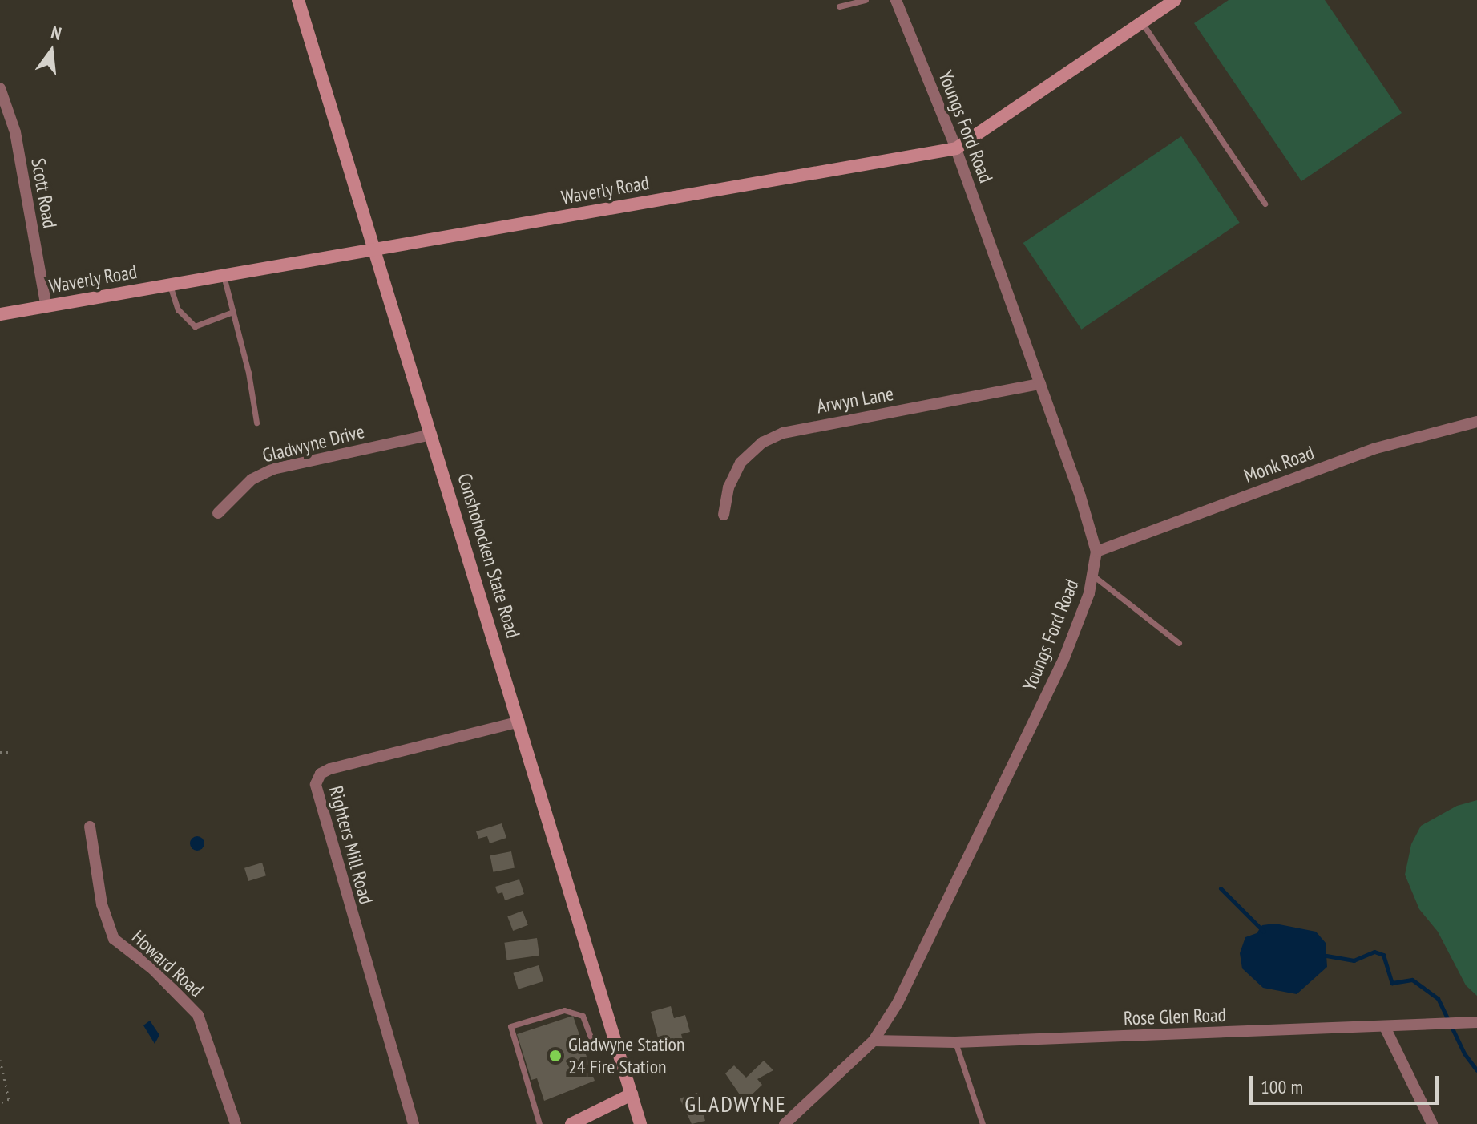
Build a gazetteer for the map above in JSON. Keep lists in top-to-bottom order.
{
  "streets": {
    "street": [
      "Youngs Ford Road",
      "Waverly Road",
      "Scott Road",
      "Arwyn Lane",
      "Gladwyne Drive",
      "Monk Road",
      "Conshohocken State Road",
      "Righters Mill Road",
      "Howard Road",
      "Rose Glen Road"
    ]
  },
  "crossings": [
    ["Youngs Ford Road", "Waverly Road"],
    ["Youngs Ford Road", "Arwyn Lane"],
    ["Youngs Ford Road", "Monk Road"],
    ["Youngs Ford Road", "Rose Glen Road"],
    ["Waverly Road", "Scott Road"],
    ["Waverly Road", "Conshohocken State Road"],
    ["Gladwyne Drive", "Conshohocken State Road"],
    ["Conshohocken State Road", "Righters Mill Road"]
  ],
  "districts": ["GLADWYNE"],
  "places": ["Gladwyne Station 24 Fire Station"],
  "scale_bar": "100 m",
  "north": "top"
}
